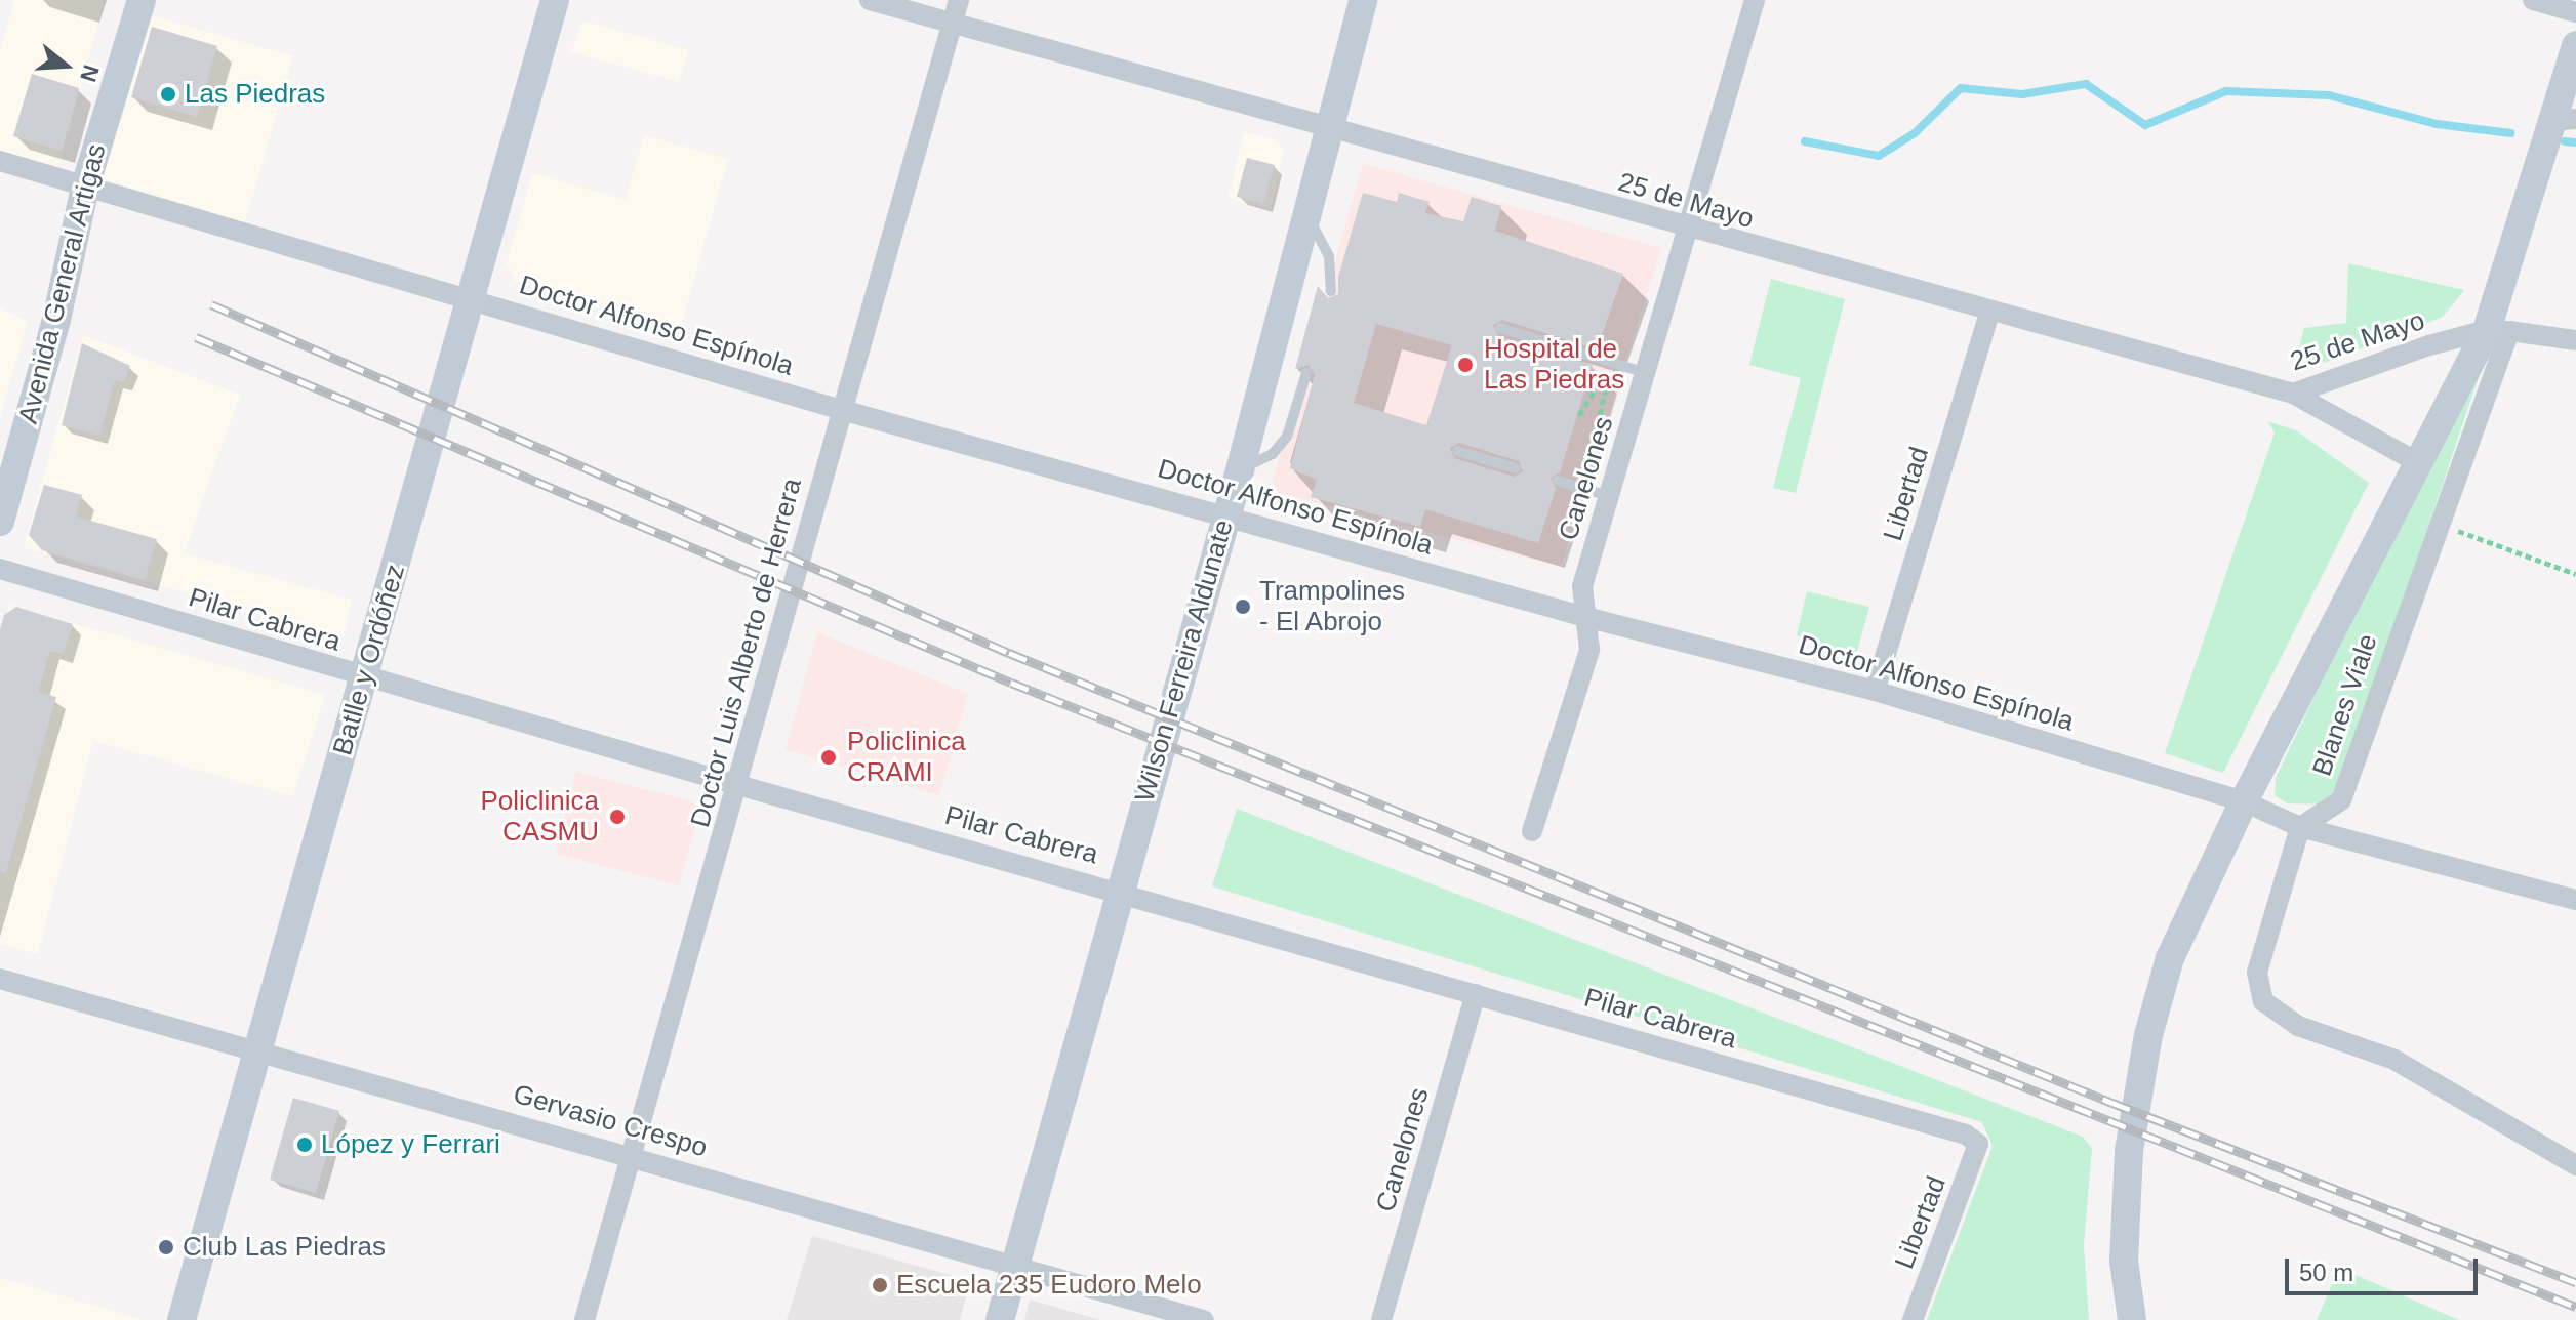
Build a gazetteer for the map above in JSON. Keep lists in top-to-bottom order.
{
  "streets": {
    "street": [
      "25 de Mayo",
      "Avenida General Artigas",
      "Doctor Alfonso Espínola",
      "Canelones",
      "Libertad",
      "Pilar Cabrera",
      "Doctor Luis Alberto de Herrera",
      "Batlle y Ordóñez",
      "Wilson Ferreira Aldunate",
      "Blanes Viale",
      "Gervasio Crespo"
    ]
  },
  "crossings": [
    ["25 de Mayo", "Canelones"],
    ["25 de Mayo", "Libertad"],
    ["25 de Mayo", "Doctor Luis Alberto de Herrera"],
    ["25 de Mayo", "Wilson Ferreira Aldunate"],
    ["25 de Mayo", "Blanes Viale"],
    ["Avenida General Artigas", "Doctor Alfonso Espínola"],
    ["Doctor Alfonso Espínola", "Canelones"],
    ["Doctor Alfonso Espínola", "Libertad"],
    ["Doctor Alfonso Espínola", "Doctor Luis Alberto de Herrera"],
    ["Doctor Alfonso Espínola", "Batlle y Ordóñez"],
    ["Doctor Alfonso Espínola", "Wilson Ferreira Aldunate"],
    ["Doctor Alfonso Espínola", "Blanes Viale"],
    ["Canelones", "Pilar Cabrera"],
    ["Libertad", "Pilar Cabrera"],
    ["Pilar Cabrera", "Doctor Luis Alberto de Herrera"],
    ["Pilar Cabrera", "Batlle y Ordóñez"],
    ["Pilar Cabrera", "Wilson Ferreira Aldunate"],
    ["Doctor Luis Alberto de Herrera", "Gervasio Crespo"],
    ["Batlle y Ordóñez", "Gervasio Crespo"],
    ["Wilson Ferreira Aldunate", "Gervasio Crespo"]
  ],
  "places": [
    "Las Piedras",
    "Hospital de Las Piedras",
    "Trampolines - El Abrojo",
    "Policlinica CRAMI",
    "Policlinica CASMU",
    "López y Ferrari",
    "Club Las Piedras",
    "Escuela 235 Eudoro Melo"
  ],
  "scale_bar": "50 m",
  "north": "right"
}
